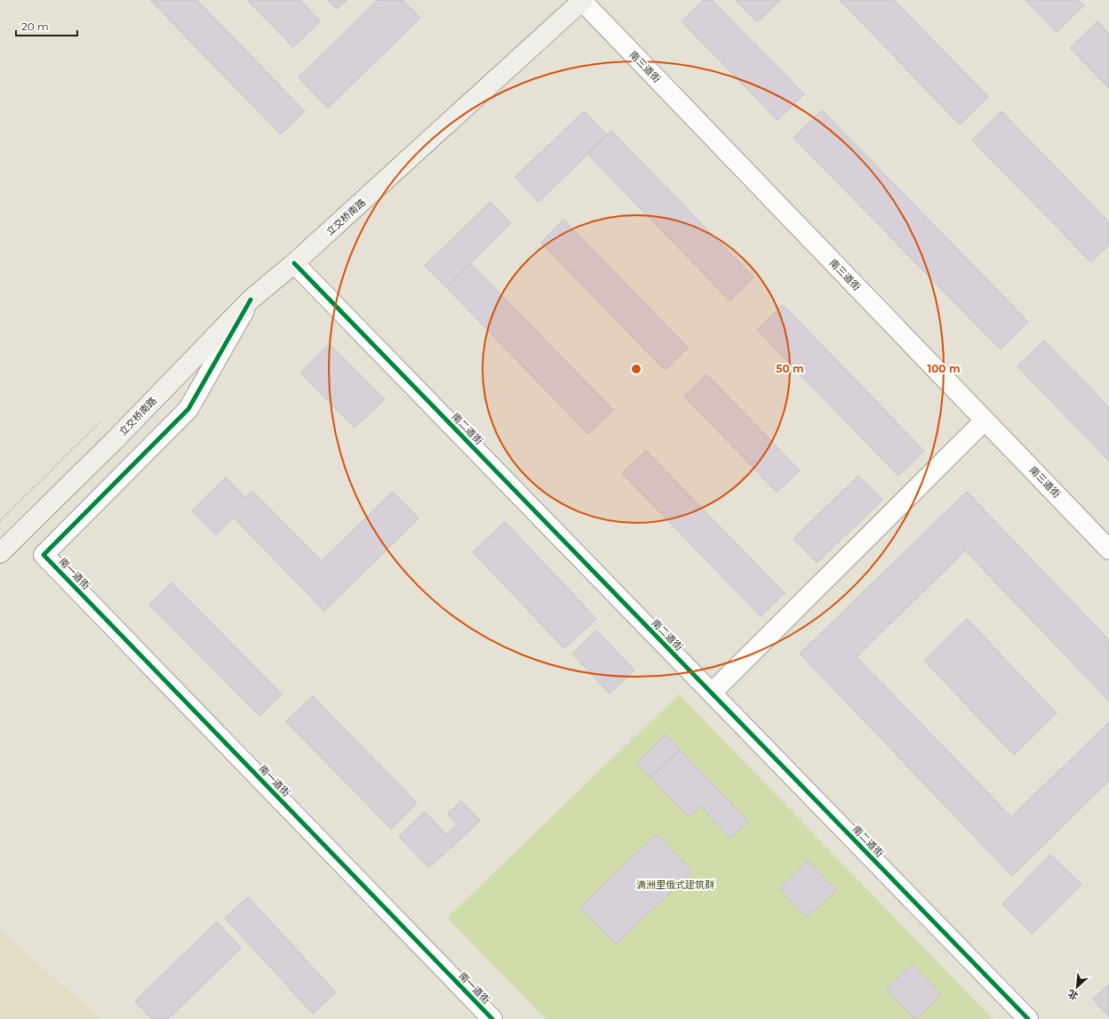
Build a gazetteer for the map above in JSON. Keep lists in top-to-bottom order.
{
  "streets": {
    "main road": ["立交桥南路"],
    "street": ["南三道街", "南二道街", "南一道街"]
  },
  "crossings": [
    ["南三道街", "立交桥南路"],
    ["立交桥南路", "南二道街"],
    ["立交桥南路", "南一道街"]
  ],
  "parks": ["满洲里俄式建筑群"],
  "scale_bar": "20 m",
  "north": "bottom left",
  "rings": ["50 m", "100 m"]
}
